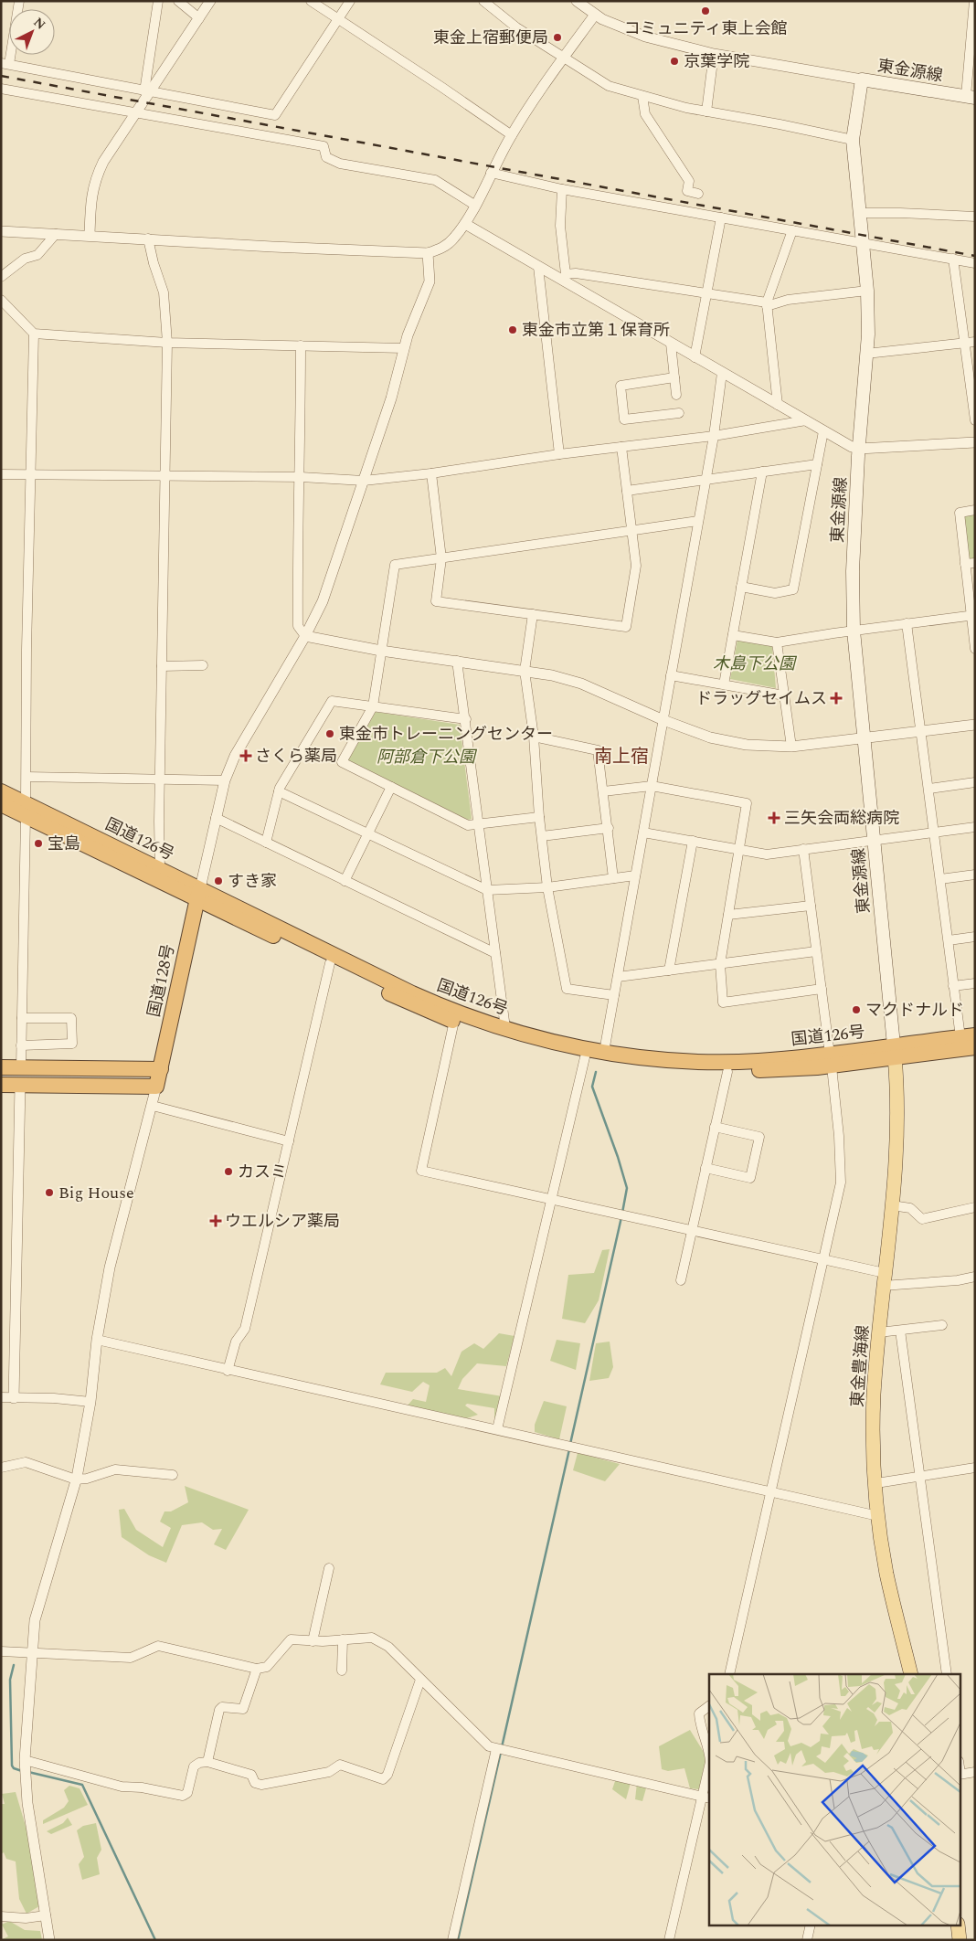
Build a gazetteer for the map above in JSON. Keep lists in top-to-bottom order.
{
  "streets": {
    "highway": ["国道126号", "国道128号"],
    "main road": ["東金源線", "東金豊海線"]
  },
  "crossings": [
    ["東金源線", "国道126号"],
    ["東金源線", "東金豊海線"],
    ["国道126号", "国道128号"],
    ["国道126号", "東金豊海線"]
  ],
  "districts": ["南上宿"],
  "parks": ["木島下公園", "阿部倉下公園"],
  "places": {
    "other": [
      "コミュニティ東上会館",
      "東金上宿郵便局",
      "京葉学院",
      "東金市立第１保育所",
      "東金市トレーニングセンター",
      "宝島",
      "すき家",
      "マクドナルド",
      "カスミ",
      "Big House"
    ],
    "health": [
      "ドラッグセイムス",
      "さくら薬局",
      "三矢会両総病院",
      "ウエルシア薬局"
    ]
  },
  "north": "top right"
}
